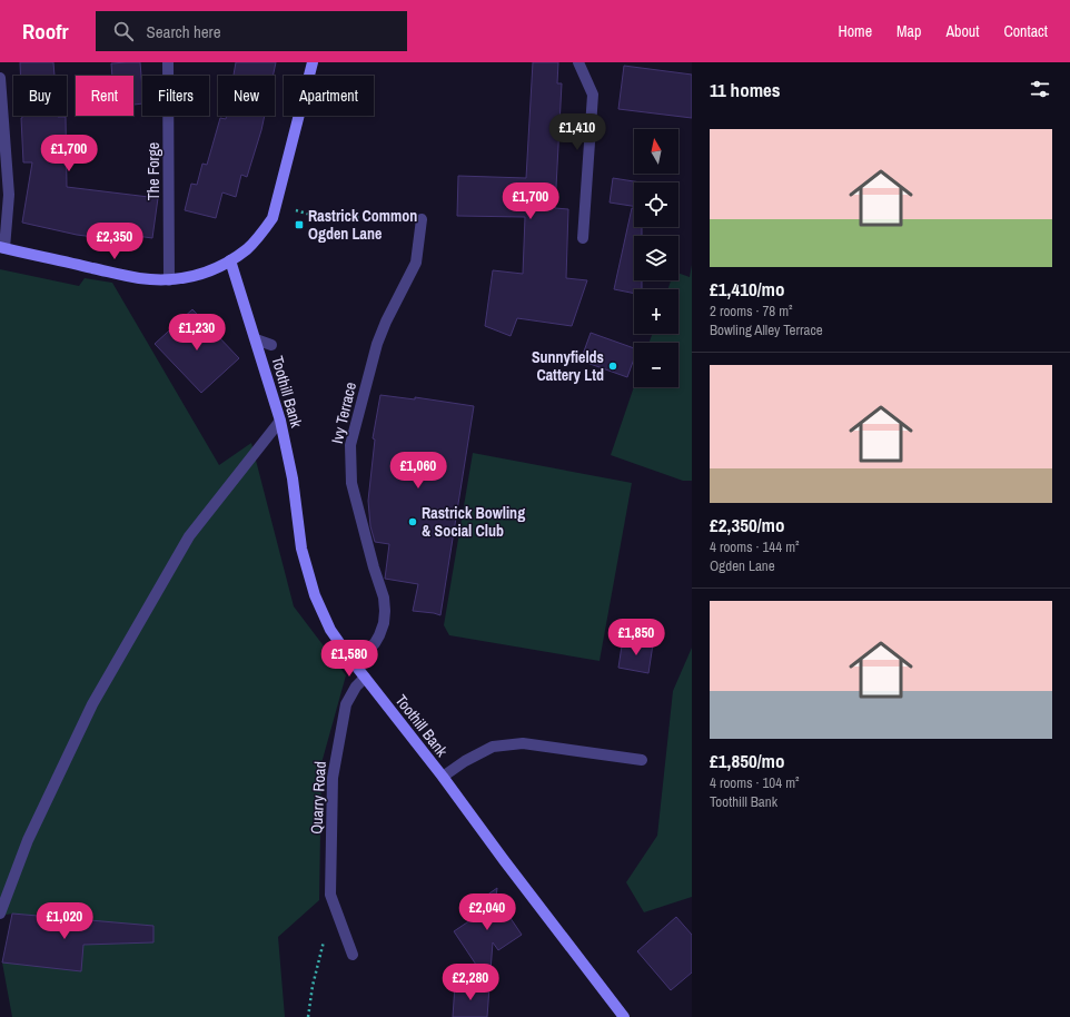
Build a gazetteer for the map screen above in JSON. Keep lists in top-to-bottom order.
{
  "streets": {
    "street": [
      "The Forge",
      "Toothill Bank",
      "Ivy Terrace",
      "Quarry Road"
    ]
  },
  "crossings": [
    ["Toothill Bank", "Ivy Terrace"],
    ["Toothill Bank", "Quarry Road"]
  ],
  "places": {
    "transit": ["Rastrick Common Ogden Lane"],
    "other": ["Sunnyfields Cattery Ltd", "Rastrick Bowling & Social Club"]
  },
  "north": "top",
  "page": {
    "header": "Roofr",
    "search": "Search here",
    "nav": [
      "Home",
      "Map",
      "About",
      "Contact"
    ],
    "heading": "11 homes",
    "chip": [
      "Buy",
      "Rent",
      "Filters",
      "New",
      "Apartment"
    ],
    "price": [
      "£1,410",
      "£1,700",
      "£1,700",
      "£2,350",
      "£1,230",
      "£1,060",
      "£1,850",
      "£1,580",
      "£2,040",
      "£1,020",
      "£2,280"
    ],
    "list": [
      {
        "name": "£1,410/mo",
        "note": "2 rooms · 78 m² · Bowling Alley Terrace"
      },
      {
        "name": "£2,350/mo",
        "note": "4 rooms · 144 m² · Ogden Lane"
      },
      {
        "name": "£1,850/mo",
        "note": "4 rooms · 104 m² · Toothill Bank"
      }
    ],
    "map_buttons": ["+", "−"]
  }
}
